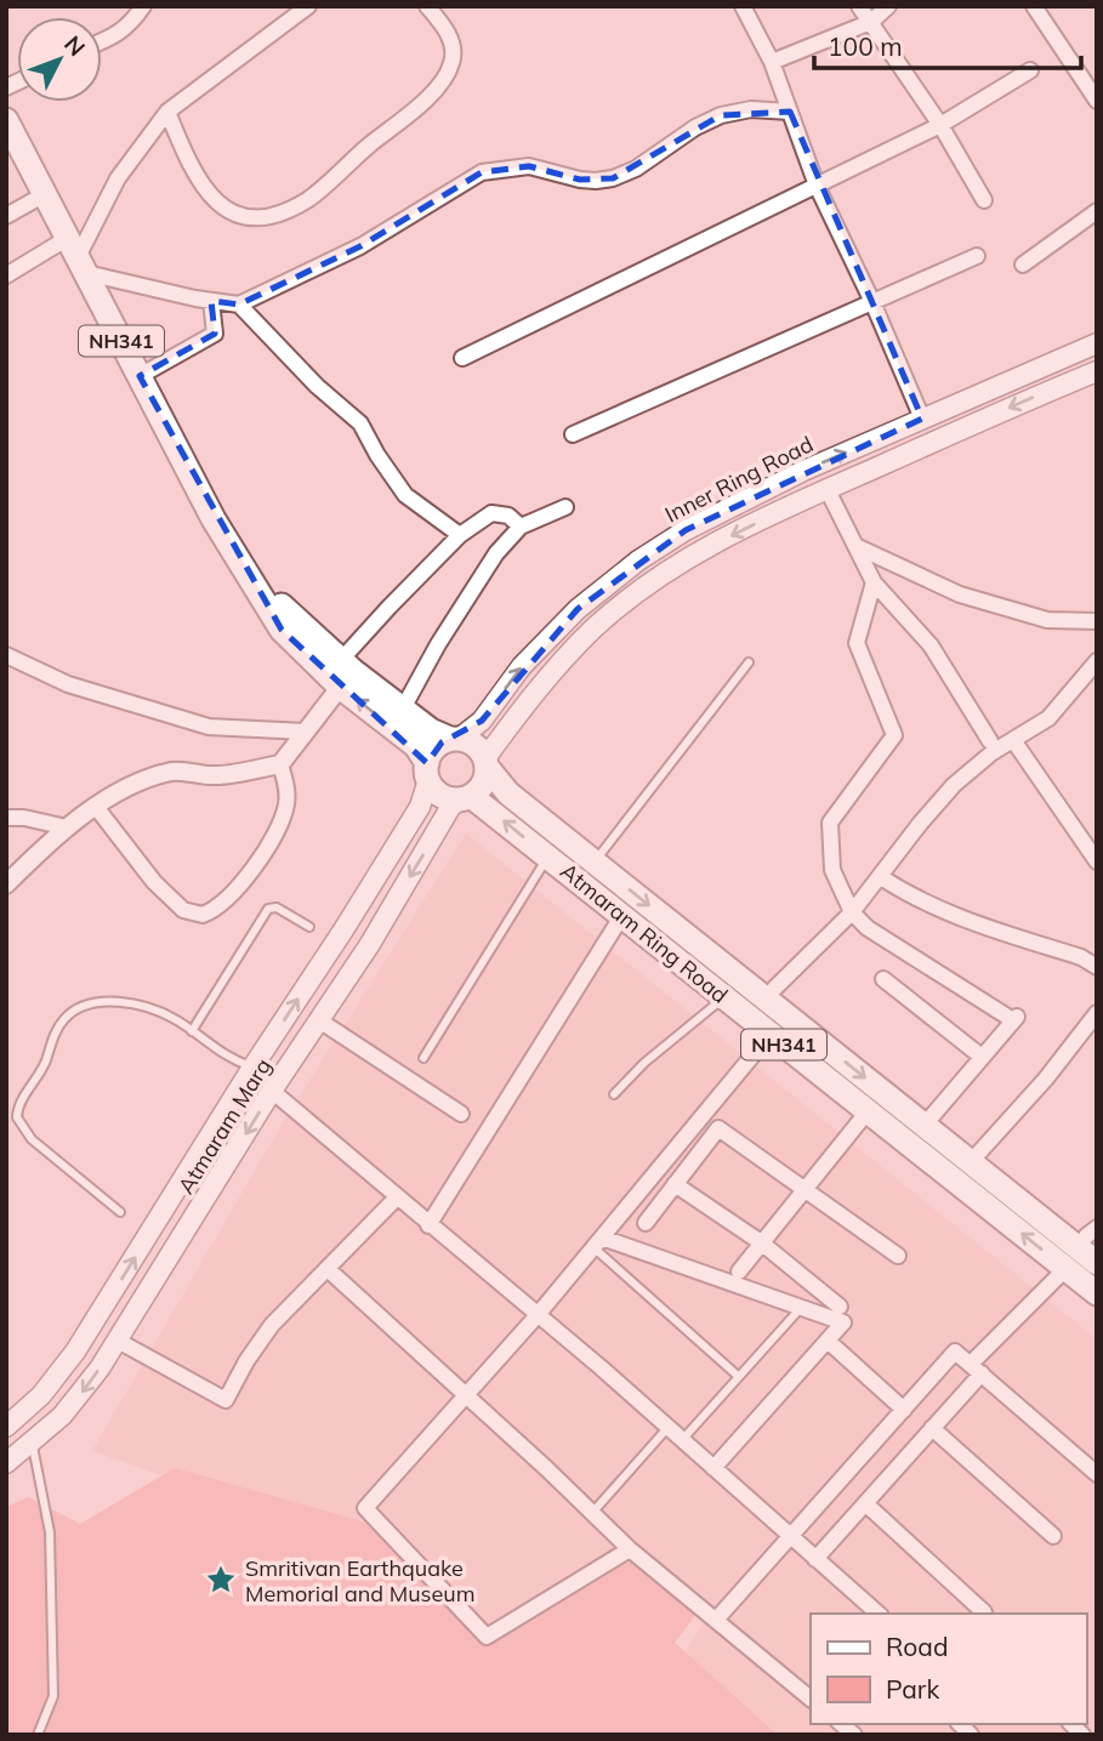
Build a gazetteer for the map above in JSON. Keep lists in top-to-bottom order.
{
  "streets": {
    "highway": ["NH341", "Atmaram Ring Road"],
    "main road": ["Inner Ring Road", "Atmaram Marg"]
  },
  "crossings": [
    ["NH341", "Inner Ring Road"],
    ["NH341", "Atmaram Ring Road"],
    ["NH341", "Atmaram Marg"],
    ["Inner Ring Road", "Atmaram Ring Road"],
    ["Inner Ring Road", "Atmaram Marg"],
    ["Atmaram Ring Road", "Atmaram Marg"]
  ],
  "places": {
    "place": ["Smritivan Earthquake Memorial and Museum"]
  },
  "legend": ["Road", "Park"],
  "scale_bar": "100 m",
  "north": "top right"
}
